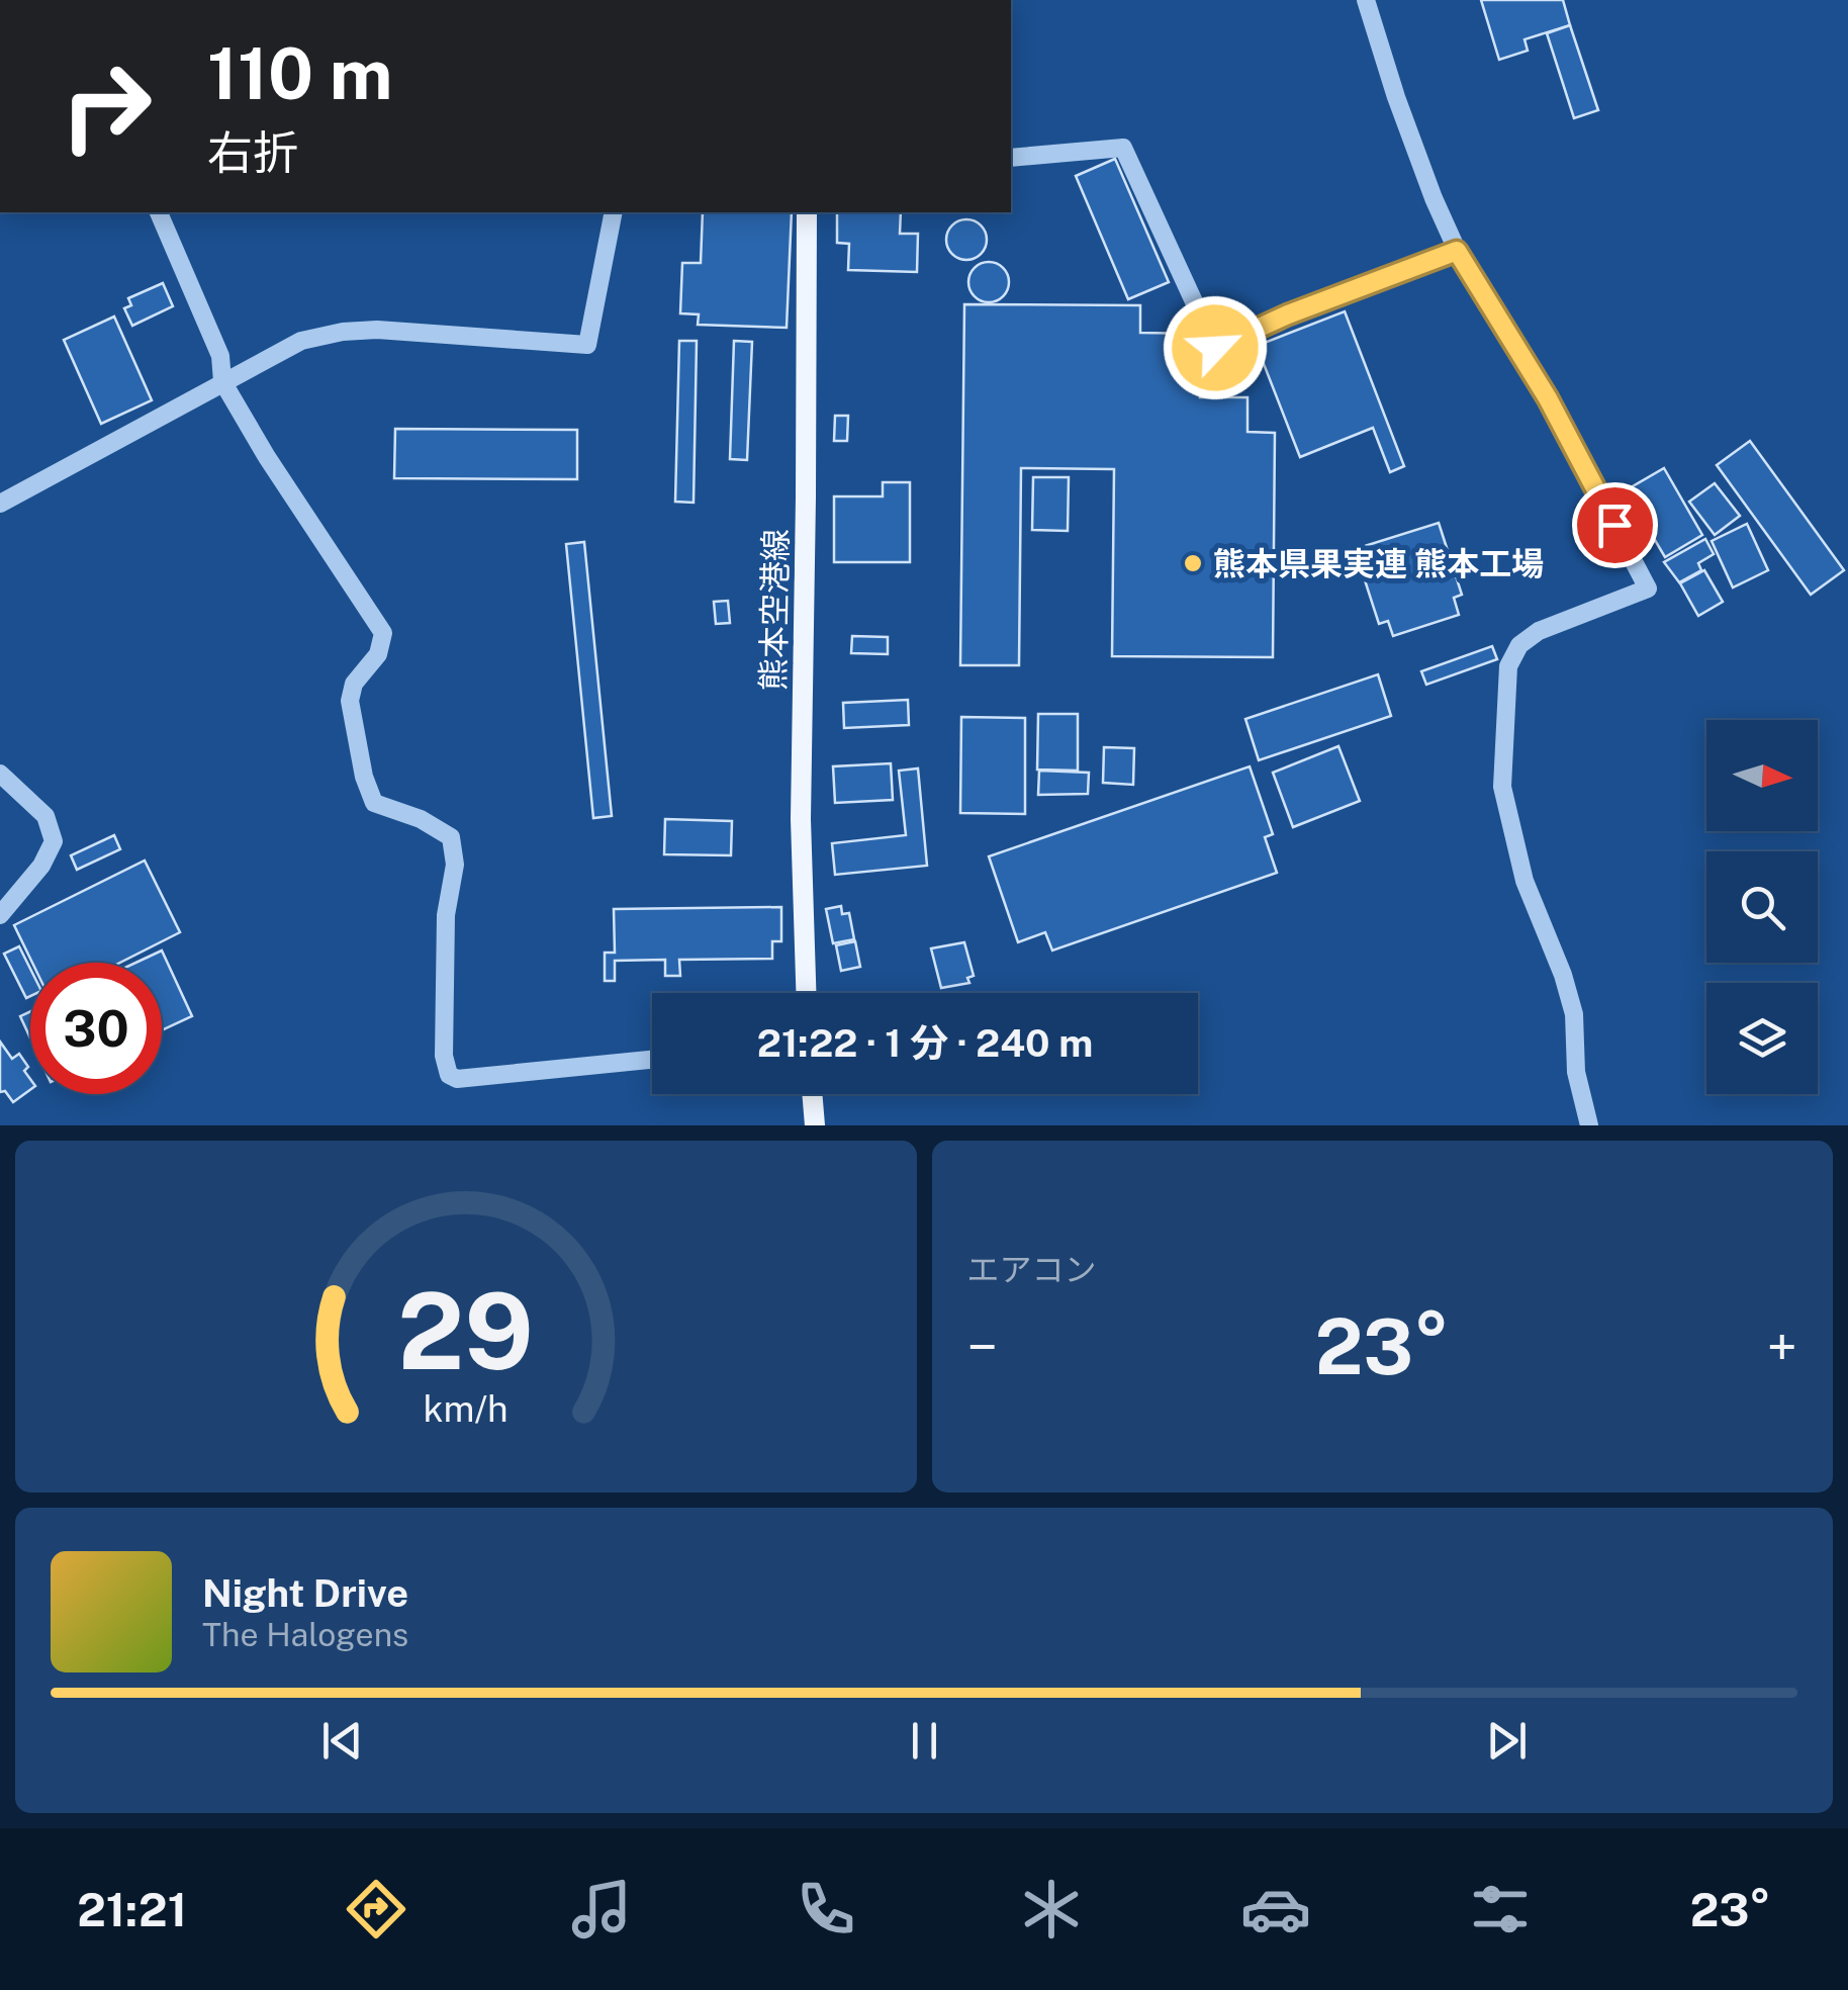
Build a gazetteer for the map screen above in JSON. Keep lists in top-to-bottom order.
{
  "streets": {
    "main road": ["熊本空港線"]
  },
  "places": ["熊本県果実連 熊本工場"],
  "north": "right",
  "page": {
    "turn": ["110 m", "右折"],
    "limit": "30",
    "trip": "21:22 · 1 分 · 240 m",
    "tile": "エアコン",
    "heat": ["−", "23°", "+"],
    "song": ["Night Drive", "The Halogens"],
    "tabs": ["21:21", "23°"],
    "gauge": ["29", "km/h"]
  }
}
